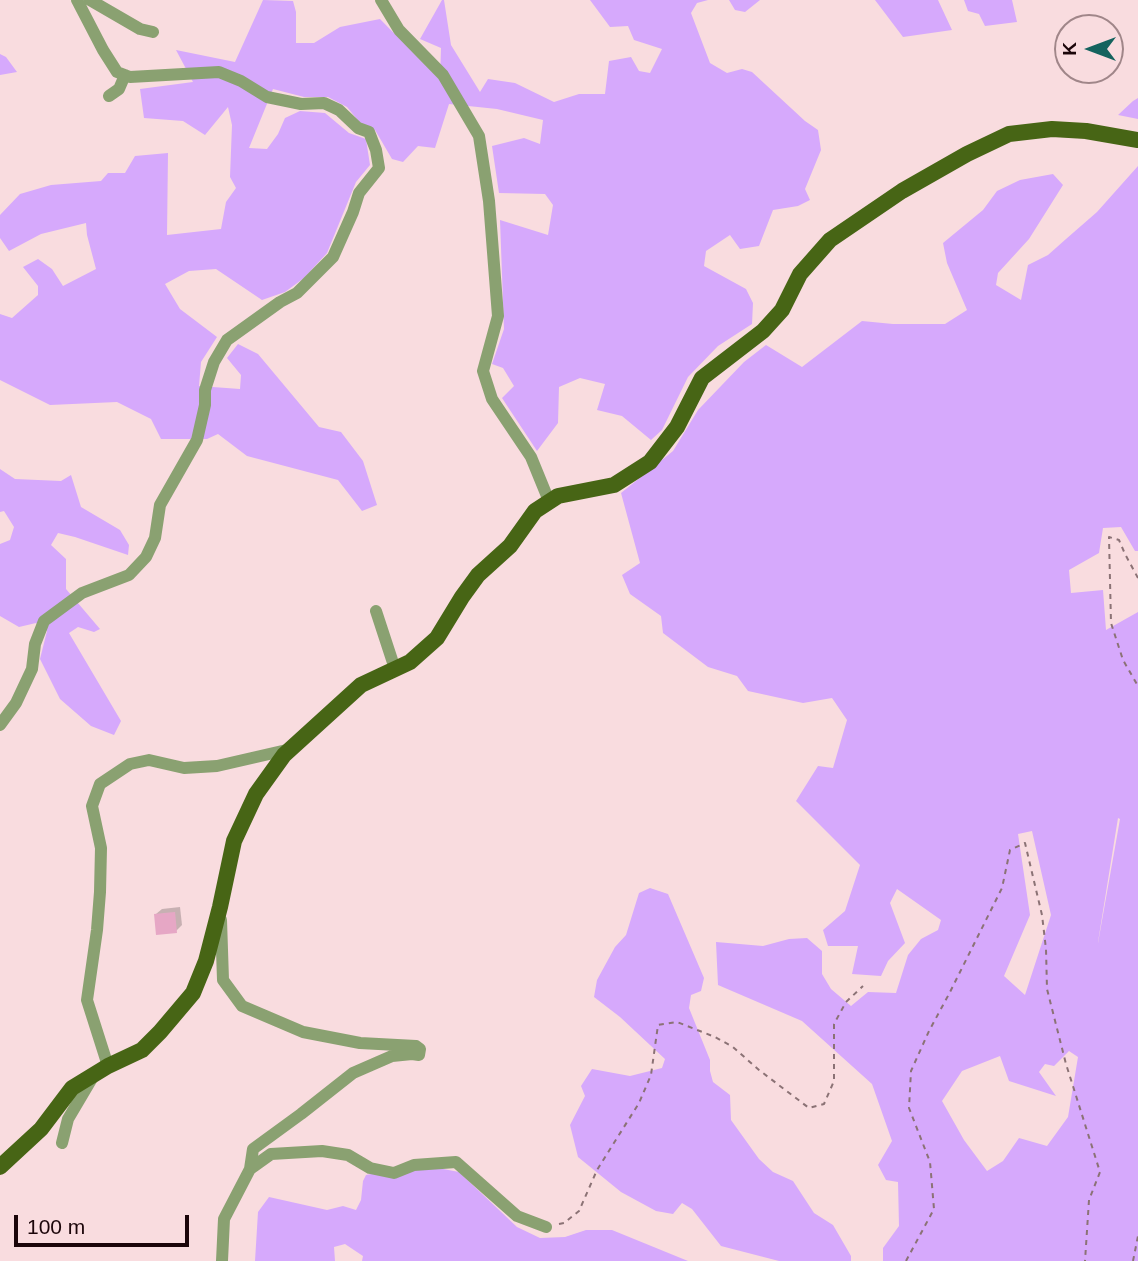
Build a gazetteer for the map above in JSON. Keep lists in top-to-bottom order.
{
  "scale_bar": "100 m",
  "north": "left"
}
